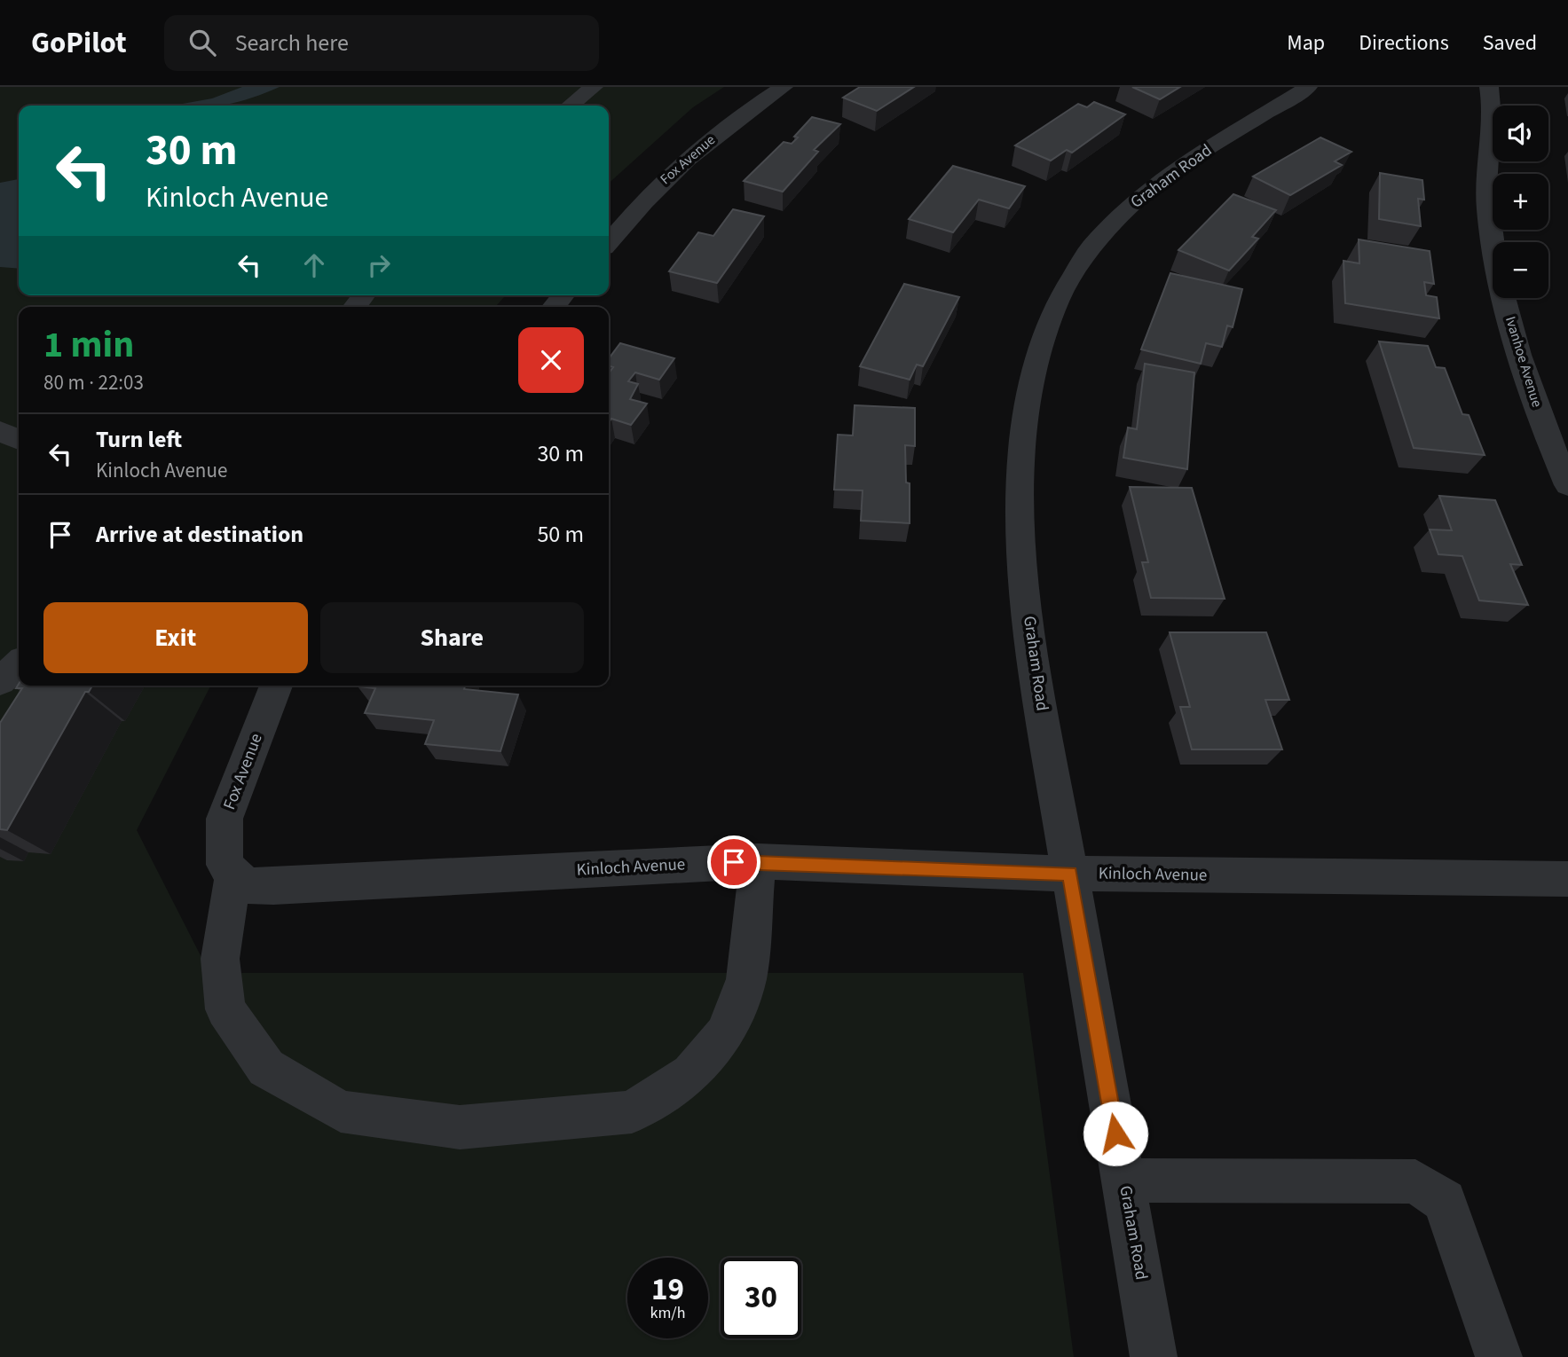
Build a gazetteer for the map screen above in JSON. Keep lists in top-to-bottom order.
{
  "streets": {
    "street": [
      "Fox Avenue",
      "Graham Road",
      "Ivanhoe Avenue",
      "Kinloch Avenue"
    ]
  },
  "crossings": [
    ["Fox Avenue", "Kinloch Avenue"],
    ["Graham Road", "Kinloch Avenue"]
  ],
  "page": {
    "header": "GoPilot",
    "search": "Search here",
    "nav": ["Map", "Directions", "Saved"],
    "map_buttons": ["+", "−"],
    "turn": ["30 m", "Kinloch Avenue"],
    "heading": ["1 min", "80 m · 22:03"],
    "list": [
      {
        "name": "Turn left",
        "note": "Kinloch Avenue",
        "value": "30 m"
      },
      {
        "name": "Arrive at destination",
        "value": "50 m"
      }
    ],
    "buttons": ["Exit", "Share"],
    "speed": "19 km/h",
    "limit": "30"
  }
}
